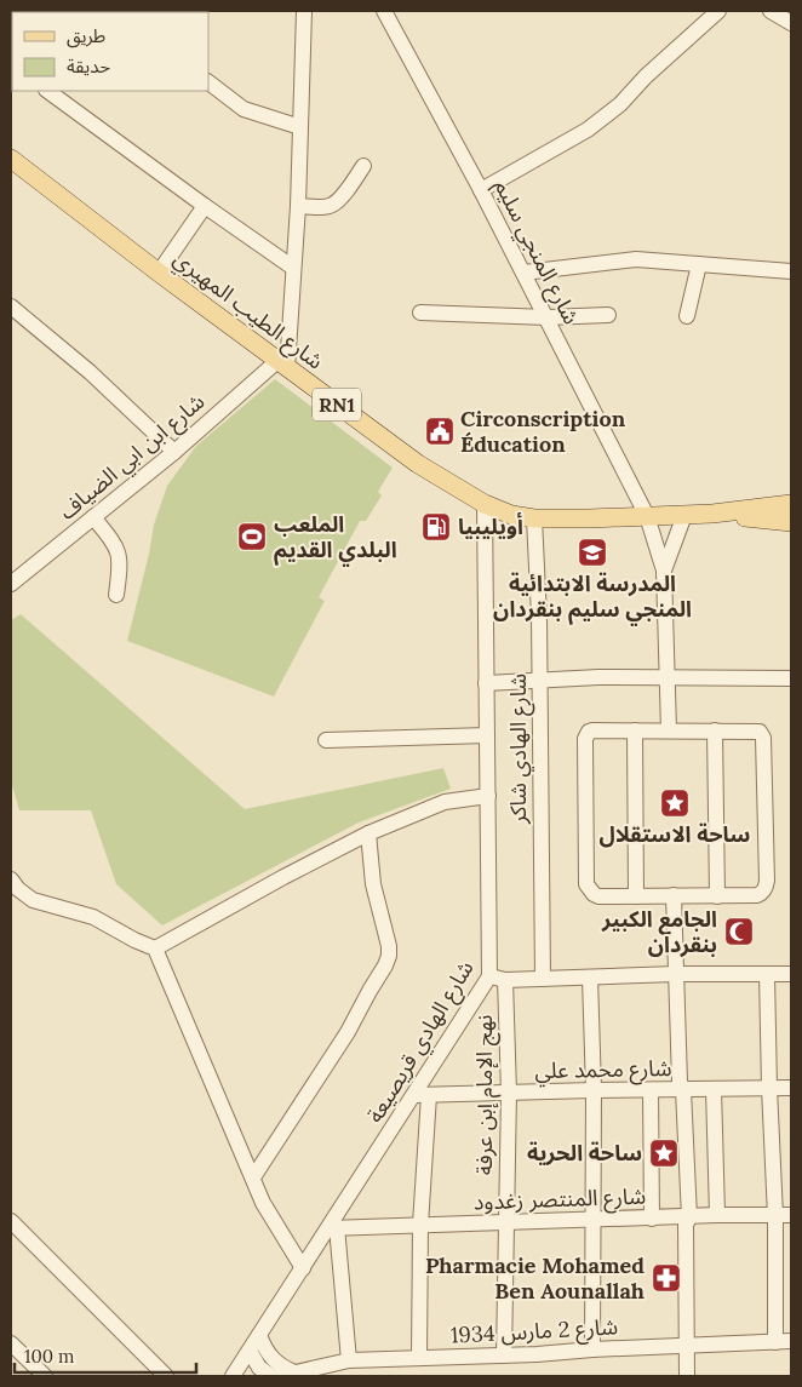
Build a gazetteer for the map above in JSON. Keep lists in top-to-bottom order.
{
  "streets": {
    "main road": ["شارع الطيب المهيري", "RN1"],
    "street": [
      "شارع المنجي سليم",
      "شارع ابن ابي الضياف",
      "شارع الهادي شاكر",
      "شارع الهادي قريصيعة",
      "شارع محمد علي",
      "نهج الإمام إبن عرفة",
      "شارع المنتصر زغدود",
      "شارع 2 مارس 1934"
    ]
  },
  "crossings": [
    ["شارع المنجي سليم", "شارع الطيب المهيري"],
    ["شارع الطيب المهيري", "RN1"],
    ["شارع الطيب المهيري", "شارع ابن ابي الضياف"],
    ["شارع الطيب المهيري", "شارع الهادي شاكر"],
    ["شارع الطيب المهيري", "شارع الهادي قريصيعة"],
    ["شارع الهادي قريصيعة", "شارع محمد علي"],
    ["شارع الهادي قريصيعة", "نهج الإمام إبن عرفة"],
    ["شارع الهادي قريصيعة", "شارع المنتصر زغدود"],
    ["شارع محمد علي", "نهج الإمام إبن عرفة"],
    ["نهج الإمام إبن عرفة", "شارع المنتصر زغدود"],
    ["نهج الإمام إبن عرفة", "شارع 2 مارس 1934"]
  ],
  "places": {
    "public building": ["Circonscription Éducation"],
    "fuel station": ["أويليبيا"],
    "sports": ["الملعب البلدي القديم"],
    "school or university": ["المدرسة الابتدائية المنجي سليم بنقردان"],
    "place": ["ساحة الاستقلال", "ساحة الحرية"],
    "mosque": ["الجامع الكبير بنقردان"],
    "pharmacy": ["Pharmacie Mohamed Ben Aounallah"]
  },
  "legend": ["طريق", "حديقة"],
  "scale_bar": "100 m"
}
